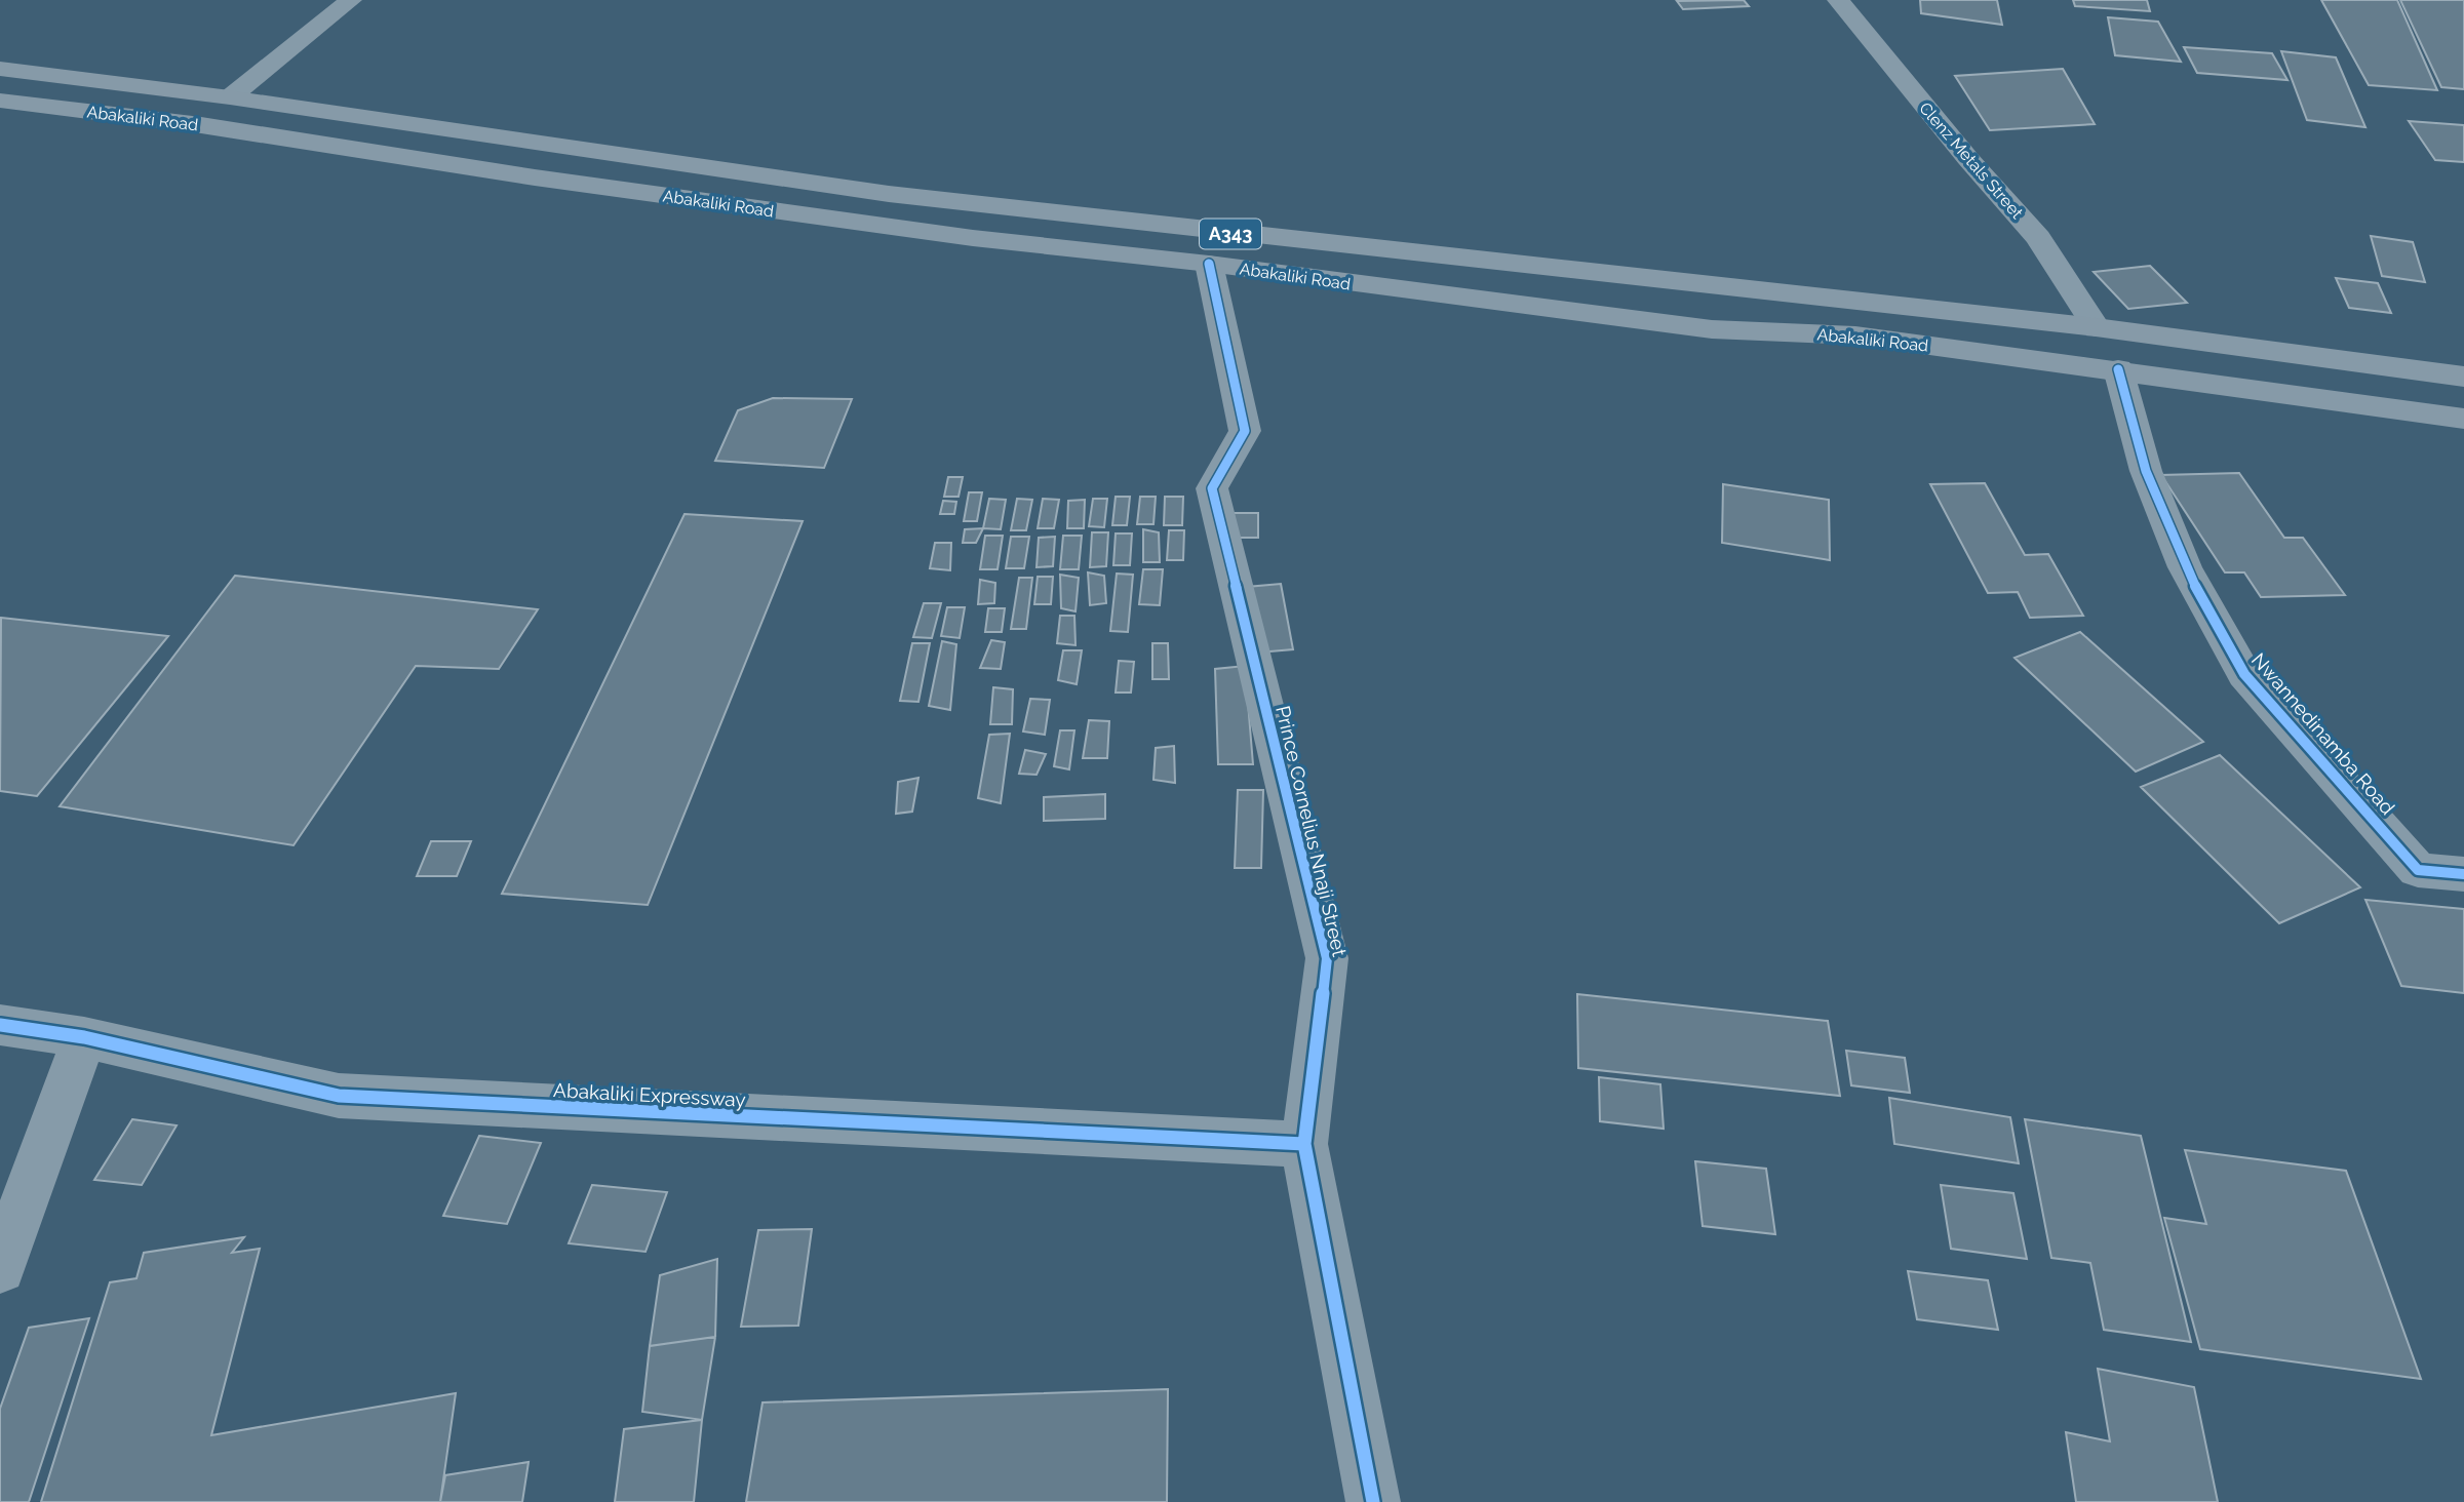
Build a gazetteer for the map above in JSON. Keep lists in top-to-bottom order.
{
  "streets": {
    "highway": ["Abakaliki Road", "A343"],
    "street": [
      "Clenz Metals Street",
      "Nwannedinamba Road",
      "Prince Cornelius Nnaji Street",
      "Abakaliki Expressway"
    ]
  },
  "crossings": [
    ["Abakaliki Road", "Clenz Metals Street"],
    ["Abakaliki Road", "Nwannedinamba Road"],
    ["Abakaliki Road", "Prince Cornelius Nnaji Street"],
    ["Prince Cornelius Nnaji Street", "Abakaliki Expressway"]
  ]
}
